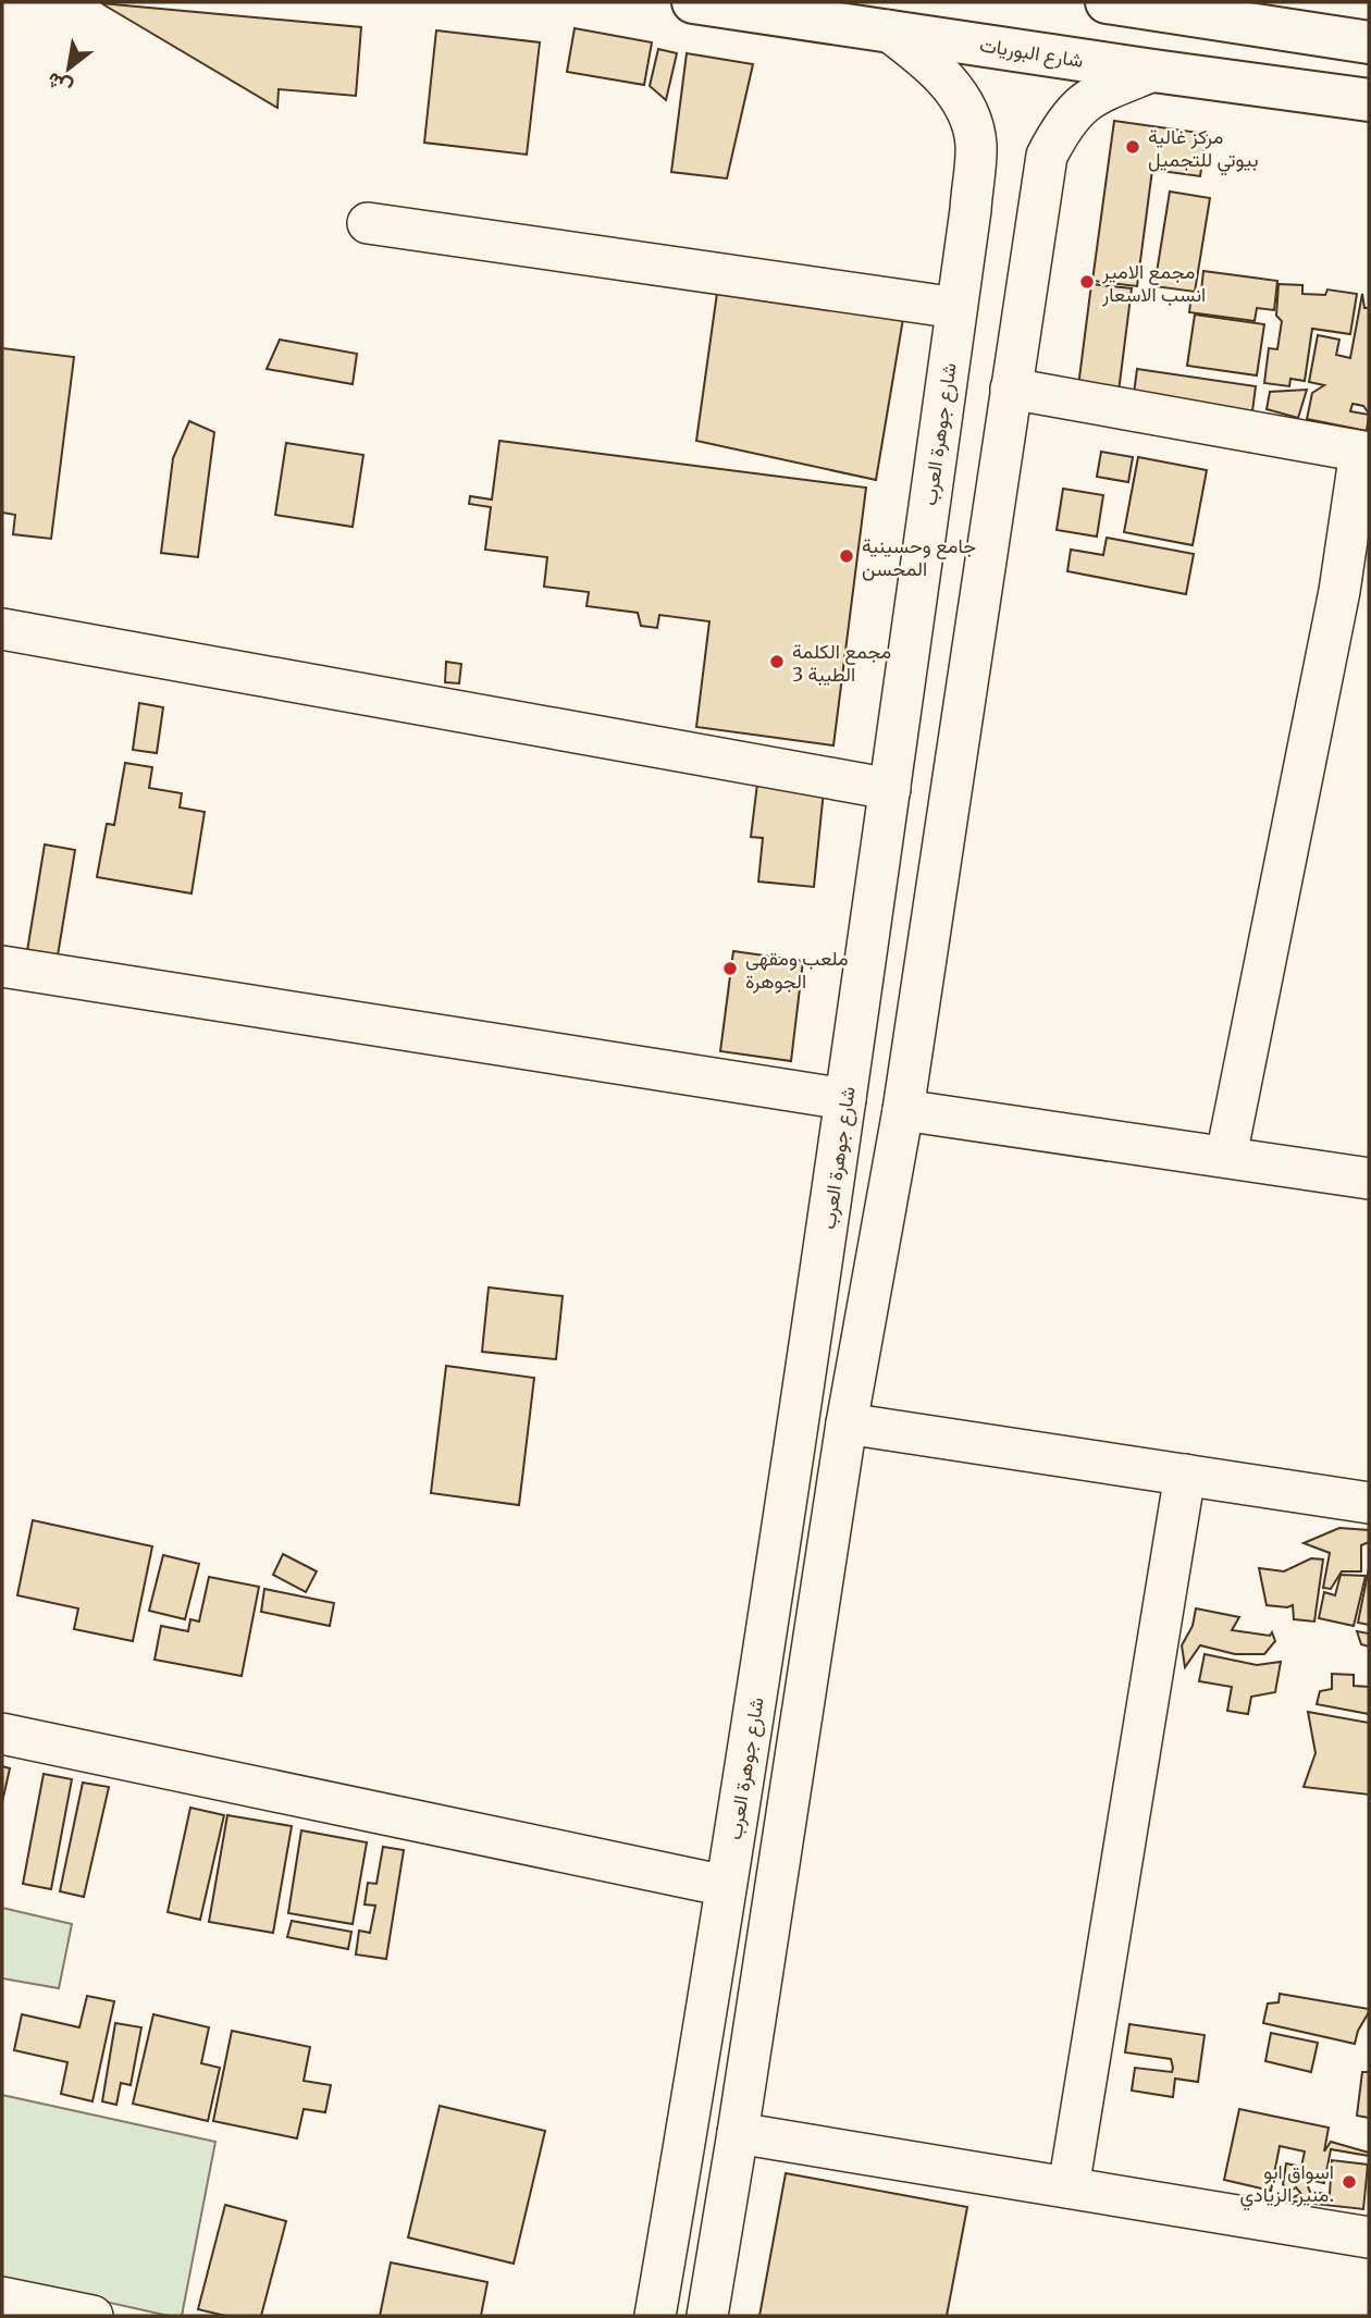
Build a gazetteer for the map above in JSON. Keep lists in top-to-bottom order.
{
  "streets": {
    "street": ["شارع البوريات", "شارع جوهرة العرب"]
  },
  "crossings": [
    ["شارع البوريات", "شارع جوهرة العرب"]
  ],
  "places": [
    "مركز غالية بيوتي للتجميل",
    "مجمع الامير انسب الاسعار",
    "جامع وحسينية المحسن",
    "مجمع الكلمة الطيبة 3",
    "ملعب ومقهى الجوهرة",
    "اسواق ابو منير الزيادي."
  ],
  "north": "bottom left"
}
